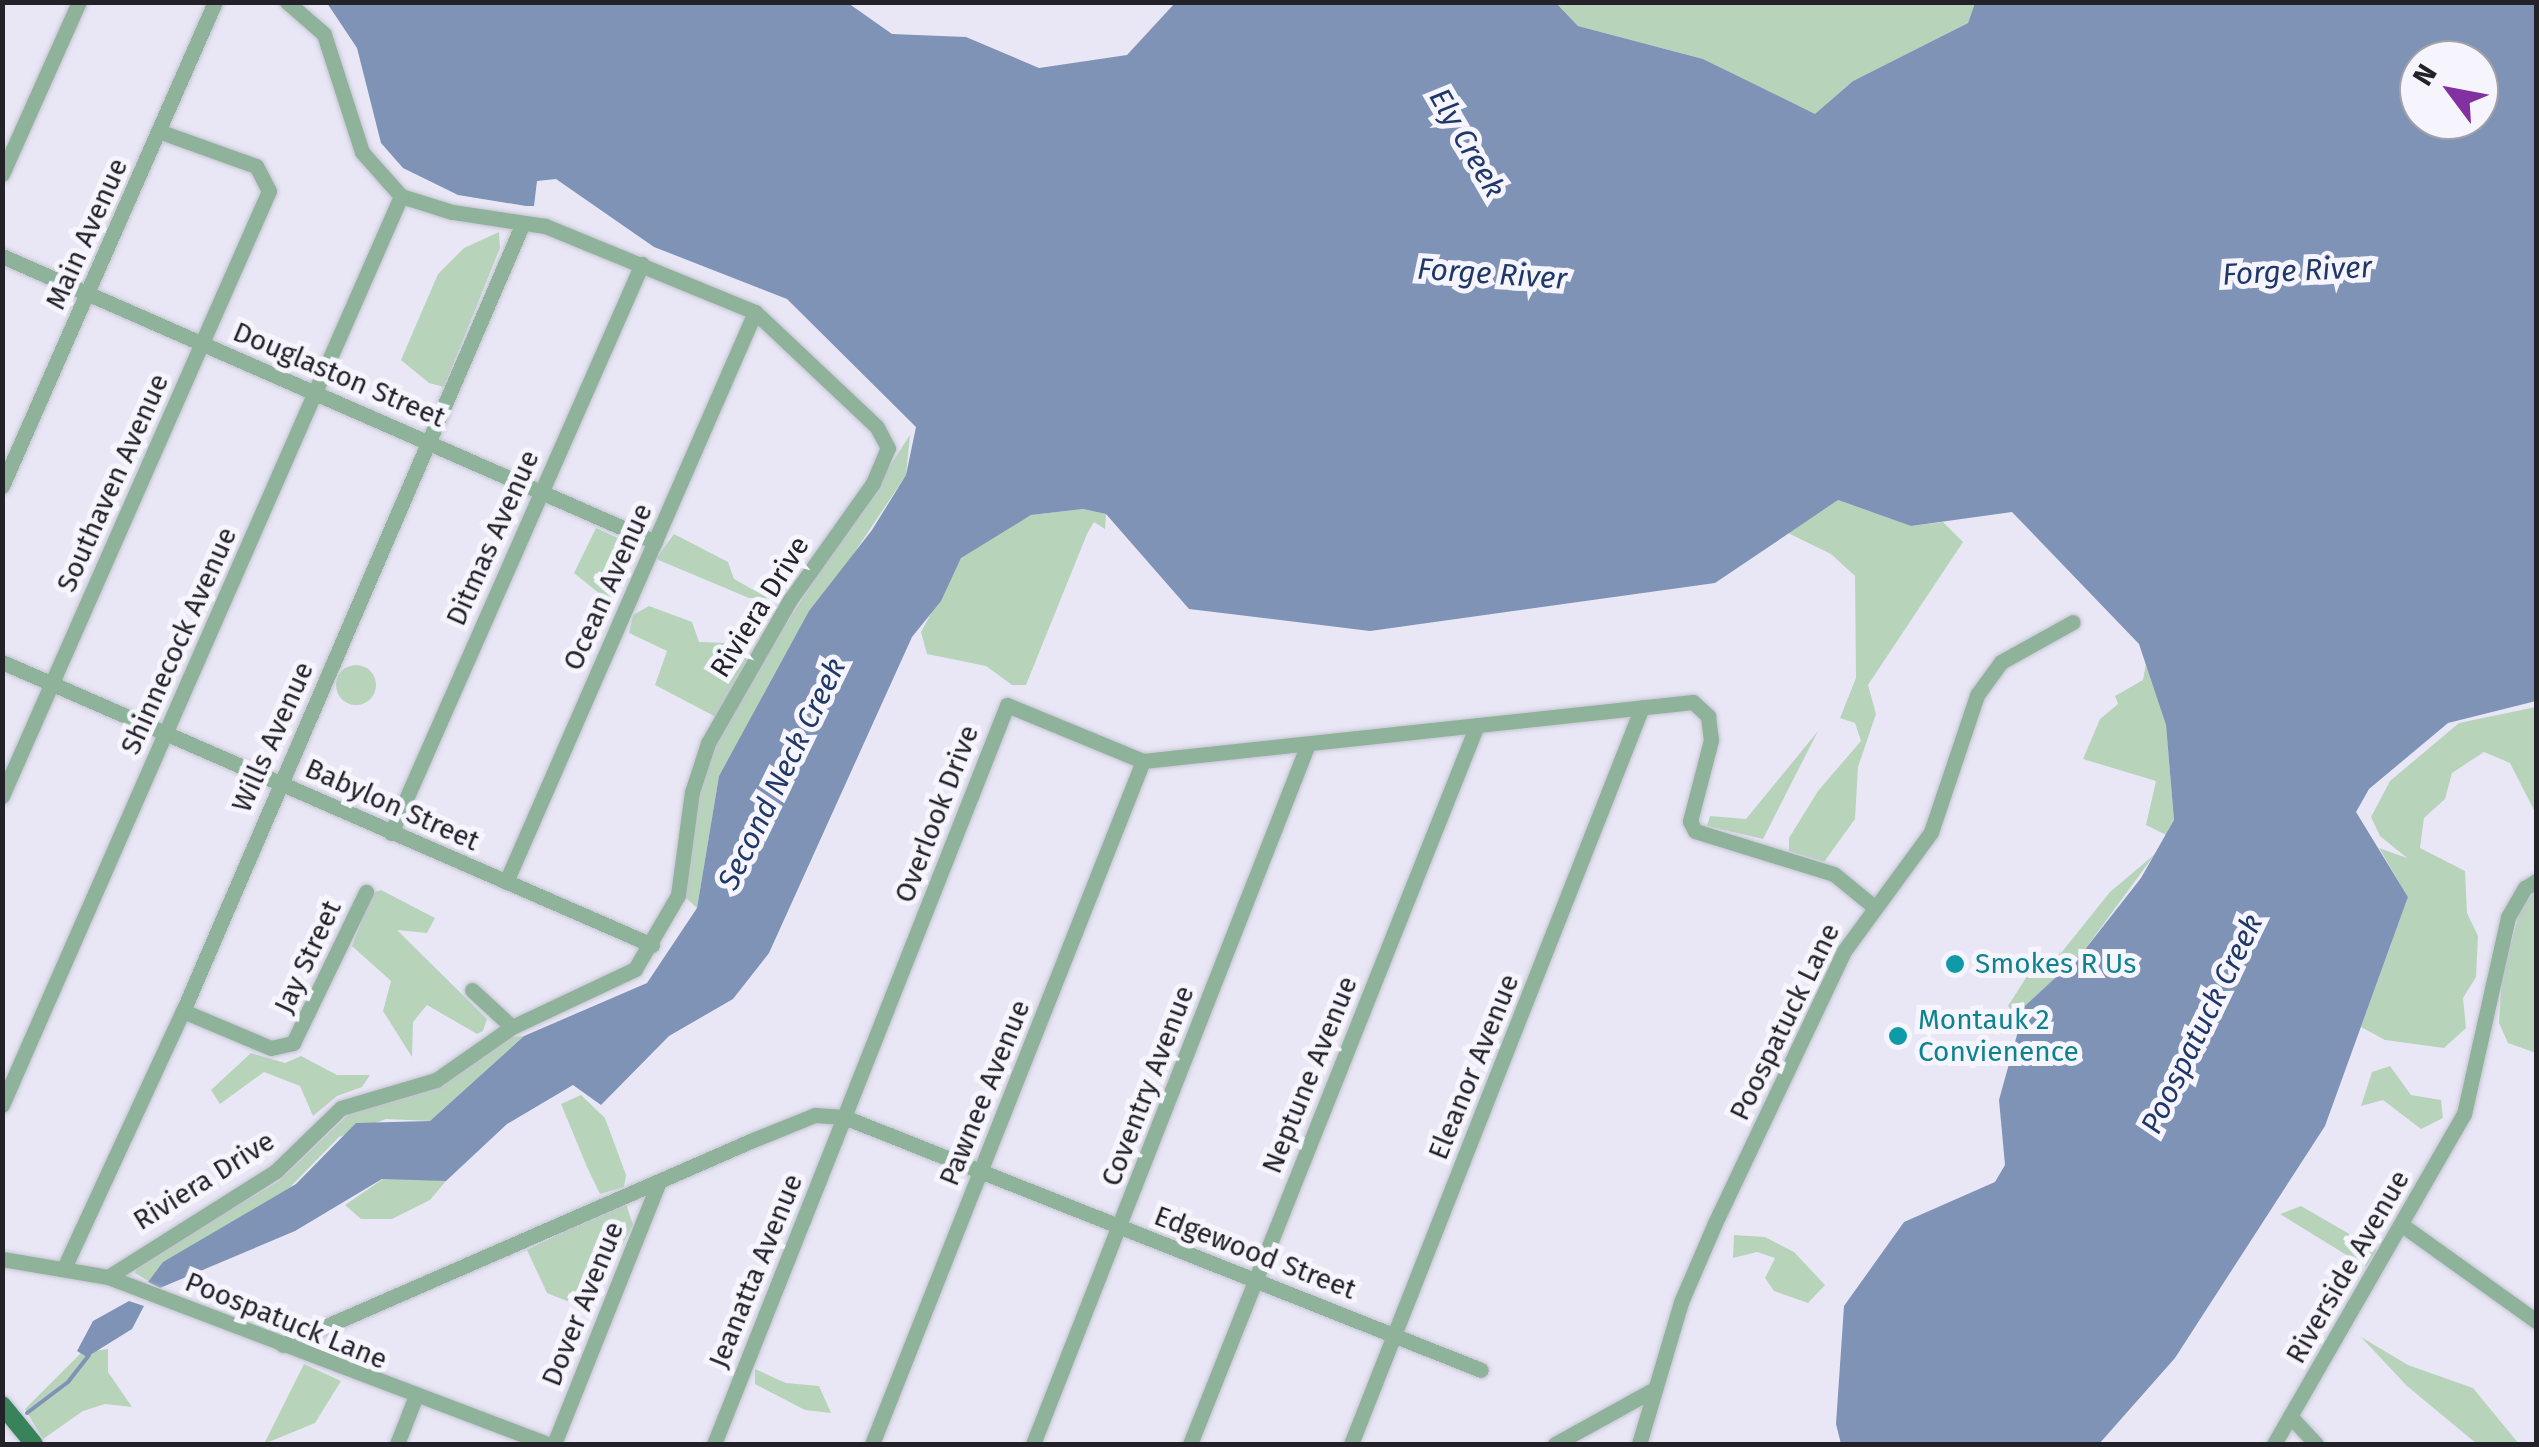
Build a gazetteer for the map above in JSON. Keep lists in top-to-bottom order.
{
  "streets": {
    "street": [
      "Main Avenue",
      "Douglaston Street",
      "Southaven Avenue",
      "Ditmas Avenue",
      "Ocean Avenue",
      "Riviera Drive",
      "Shinnecock Avenue",
      "Wills Avenue",
      "Babylon Street",
      "Overlook Drive",
      "Jay Street",
      "Poospatuck Lane",
      "Eleanor Avenue",
      "Neptune Avenue",
      "Coventry Avenue",
      "Pawnee Avenue",
      "Edgewood Street",
      "Riverside Avenue",
      "Jeanatta Avenue",
      "Dover Avenue"
    ]
  },
  "crossings": [
    ["Main Avenue", "Douglaston Street"],
    ["Main Avenue", "Southaven Avenue"],
    ["Douglaston Street", "Southaven Avenue"],
    ["Douglaston Street", "Ditmas Avenue"],
    ["Douglaston Street", "Ocean Avenue"],
    ["Douglaston Street", "Shinnecock Avenue"],
    ["Douglaston Street", "Wills Avenue"],
    ["Southaven Avenue", "Babylon Street"],
    ["Ditmas Avenue", "Riviera Drive"],
    ["Ditmas Avenue", "Babylon Street"],
    ["Ocean Avenue", "Riviera Drive"],
    ["Ocean Avenue", "Babylon Street"],
    ["Riviera Drive", "Shinnecock Avenue"],
    ["Riviera Drive", "Wills Avenue"],
    ["Riviera Drive", "Babylon Street"],
    ["Riviera Drive", "Poospatuck Lane"],
    ["Shinnecock Avenue", "Babylon Street"],
    ["Wills Avenue", "Babylon Street"],
    ["Wills Avenue", "Jay Street"],
    ["Wills Avenue", "Poospatuck Lane"],
    ["Overlook Drive", "Poospatuck Lane"],
    ["Overlook Drive", "Eleanor Avenue"],
    ["Overlook Drive", "Neptune Avenue"],
    ["Overlook Drive", "Coventry Avenue"],
    ["Overlook Drive", "Pawnee Avenue"],
    ["Overlook Drive", "Edgewood Street"],
    ["Overlook Drive", "Jeanatta Avenue"],
    ["Poospatuck Lane", "Dover Avenue"],
    ["Eleanor Avenue", "Edgewood Street"],
    ["Neptune Avenue", "Edgewood Street"],
    ["Coventry Avenue", "Edgewood Street"],
    ["Pawnee Avenue", "Edgewood Street"],
    ["Edgewood Street", "Jeanatta Avenue"]
  ],
  "water": [
    "Ely Creek",
    "Forge River",
    "Second Neck Creek",
    "Poospatuck Creek"
  ],
  "places": ["Smokes R Us", "Montauk 2 Convienence"],
  "north": "top left"
}
